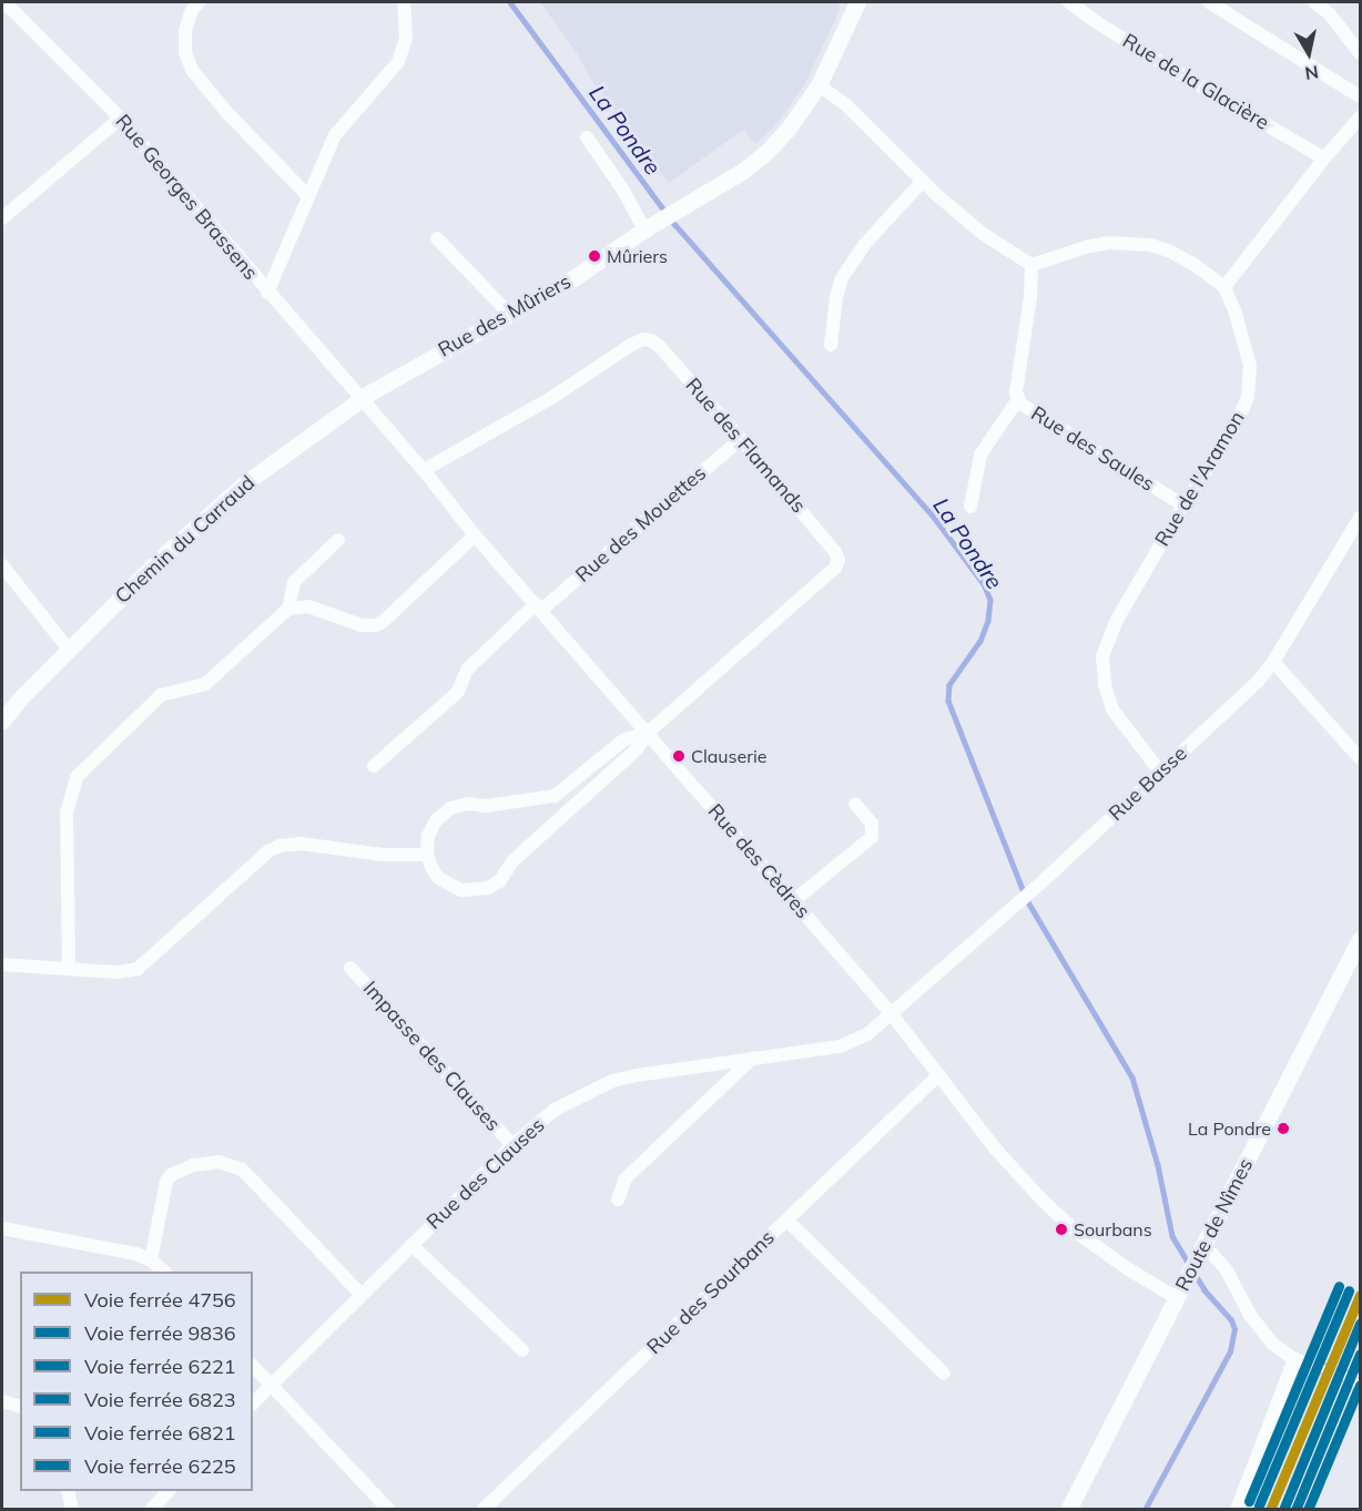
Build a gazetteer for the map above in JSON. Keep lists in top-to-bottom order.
{
  "streets": {
    "street": [
      "Rue de la Glacière",
      "Rue Georges Brassens",
      "Rue des Mûriers",
      "Rue des Flamands",
      "Rue des Saules",
      "Rue de l'Aramon",
      "Rue des Mouettes",
      "Chemin du Carraud",
      "Rue Basse",
      "Rue des Cèdres",
      "Impasse des Clauses",
      "Rue des Clauses",
      "Route de Nîmes",
      "Rue des Sourbans"
    ]
  },
  "crossings": [
    ["Rue Georges Brassens", "Rue des Mûriers"],
    ["Rue Georges Brassens", "Chemin du Carraud"],
    ["Rue Georges Brassens", "Rue des Cèdres"],
    ["Rue des Mûriers", "Chemin du Carraud"],
    ["Rue des Mûriers", "Rue des Cèdres"],
    ["Rue des Flamands", "Rue des Mouettes"],
    ["Rue des Flamands", "Rue des Cèdres"],
    ["Rue des Saules", "Rue de l'Aramon"],
    ["Rue de l'Aramon", "Rue Basse"],
    ["Rue des Mouettes", "Rue des Cèdres"],
    ["Chemin du Carraud", "Rue des Cèdres"],
    ["Rue Basse", "Rue des Cèdres"],
    ["Rue Basse", "Rue des Clauses"],
    ["Rue des Cèdres", "Rue des Clauses"],
    ["Rue des Cèdres", "Route de Nîmes"],
    ["Rue des Cèdres", "Rue des Sourbans"],
    ["Impasse des Clauses", "Rue des Clauses"]
  ],
  "water": ["La Pondre"],
  "places": [
    "Mûriers",
    "Clauserie",
    "La Pondre",
    "Sourbans"
  ],
  "lines": [
    "rail line 6821",
    "rail line 6221",
    "rail line 4756",
    "rail line 9836",
    "rail line 6823",
    "rail line 6225"
  ],
  "legend": [
    "Voie ferrée 4756",
    "Voie ferrée 9836",
    "Voie ferrée 6221",
    "Voie ferrée 6823",
    "Voie ferrée 6821",
    "Voie ferrée 6225"
  ],
  "north": "bottom"
}
